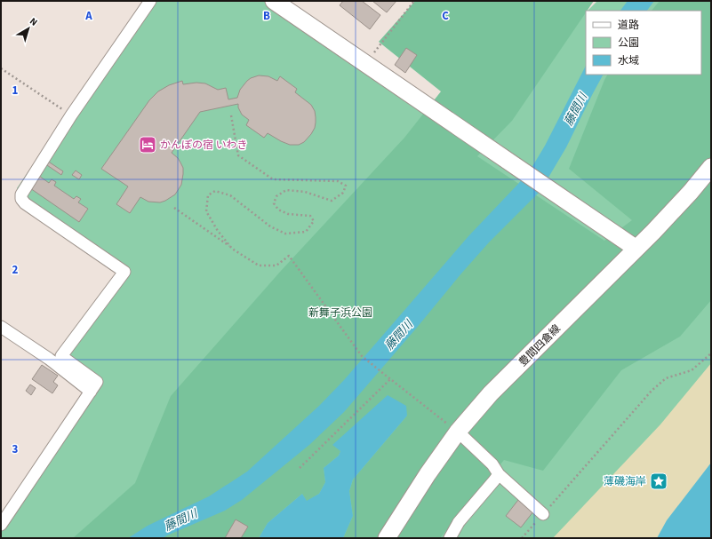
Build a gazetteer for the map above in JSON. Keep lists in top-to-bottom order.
{
  "streets": {
    "main road": ["豊間四倉線"]
  },
  "water": ["藤間川"],
  "parks": ["新舞子浜公園"],
  "places": {
    "hotel": ["かんぽの宿 いわき"],
    "place": ["薄磯海岸"]
  },
  "legend": ["道路", "公園", "水域"],
  "north": "top right",
  "grid": {
    "columns": ["A", "B", "C"],
    "rows": ["1", "2", "3"]
  }
}
